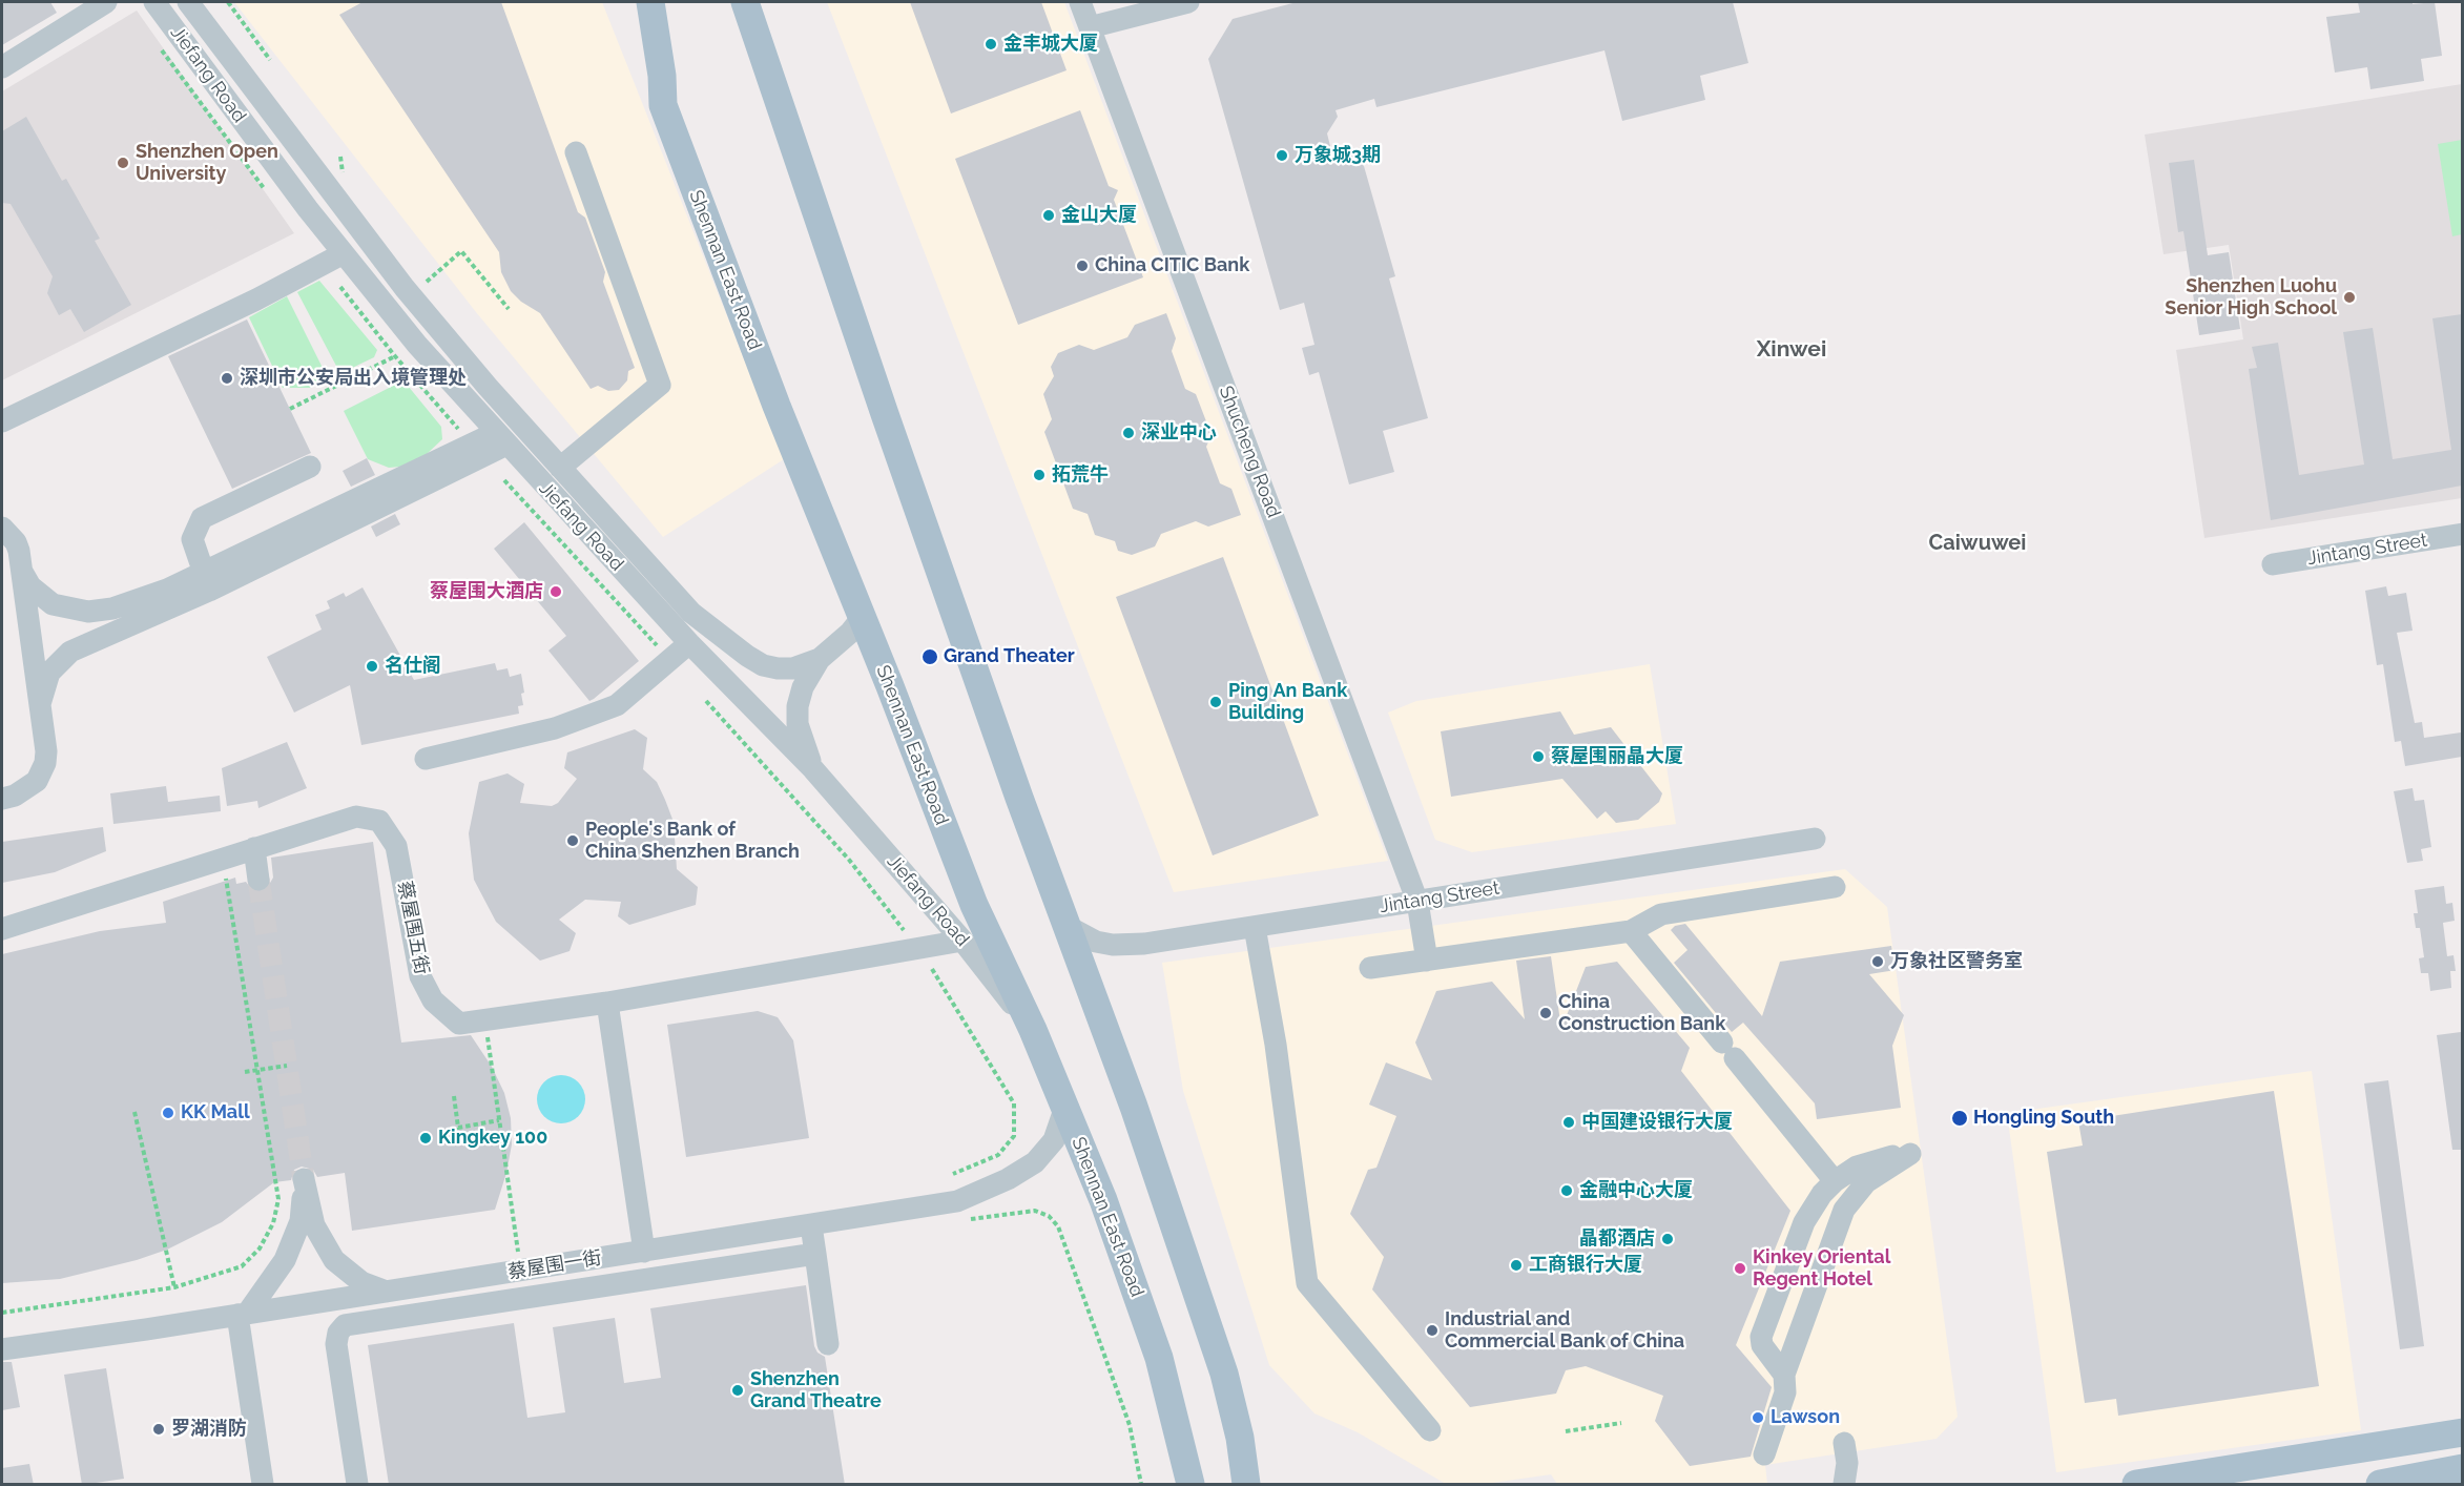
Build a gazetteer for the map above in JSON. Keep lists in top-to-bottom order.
{
  "streets": {
    "main road": ["Shennan East Road"],
    "street": [
      "Jiefang Road",
      "Shucheng Road",
      "Jintang Street",
      "蔡屋围五街",
      "蔡屋围一街"
    ]
  },
  "crossings": [
    ["Jiefang Road", "Shennan East Road"],
    ["Jiefang Road", "蔡屋围五街"],
    ["Shennan East Road", "蔡屋围一街"],
    ["Shucheng Road", "Jintang Street"]
  ],
  "districts": ["Xinwei", "Caiwuwei"],
  "places": [
    "金丰城大厦",
    "万象城3期",
    "Shenzhen Open University",
    "金山大厦",
    "China CITIC Bank",
    "Shenzhen Luohu Senior High School",
    "深圳市公安局出入境管理处",
    "深业中心",
    "拓荒牛",
    "蔡屋围大酒店",
    "Grand Theater",
    "名仕阁",
    "Ping An Bank Building",
    "蔡屋围丽晶大厦",
    "People's Bank of China Shenzhen Branch",
    "万象社区警务室",
    "China Construction Bank",
    "KK Mall",
    "Hongling South",
    "中国建设银行大厦",
    "Kingkey 100",
    "金融中心大厦",
    "晶都酒店",
    "工商银行大厦",
    "Kinkey Oriental Regent Hotel",
    "Industrial and Commercial Bank of China",
    "Shenzhen Grand Theatre",
    "Lawson",
    "罗湖消防"
  ]
}
